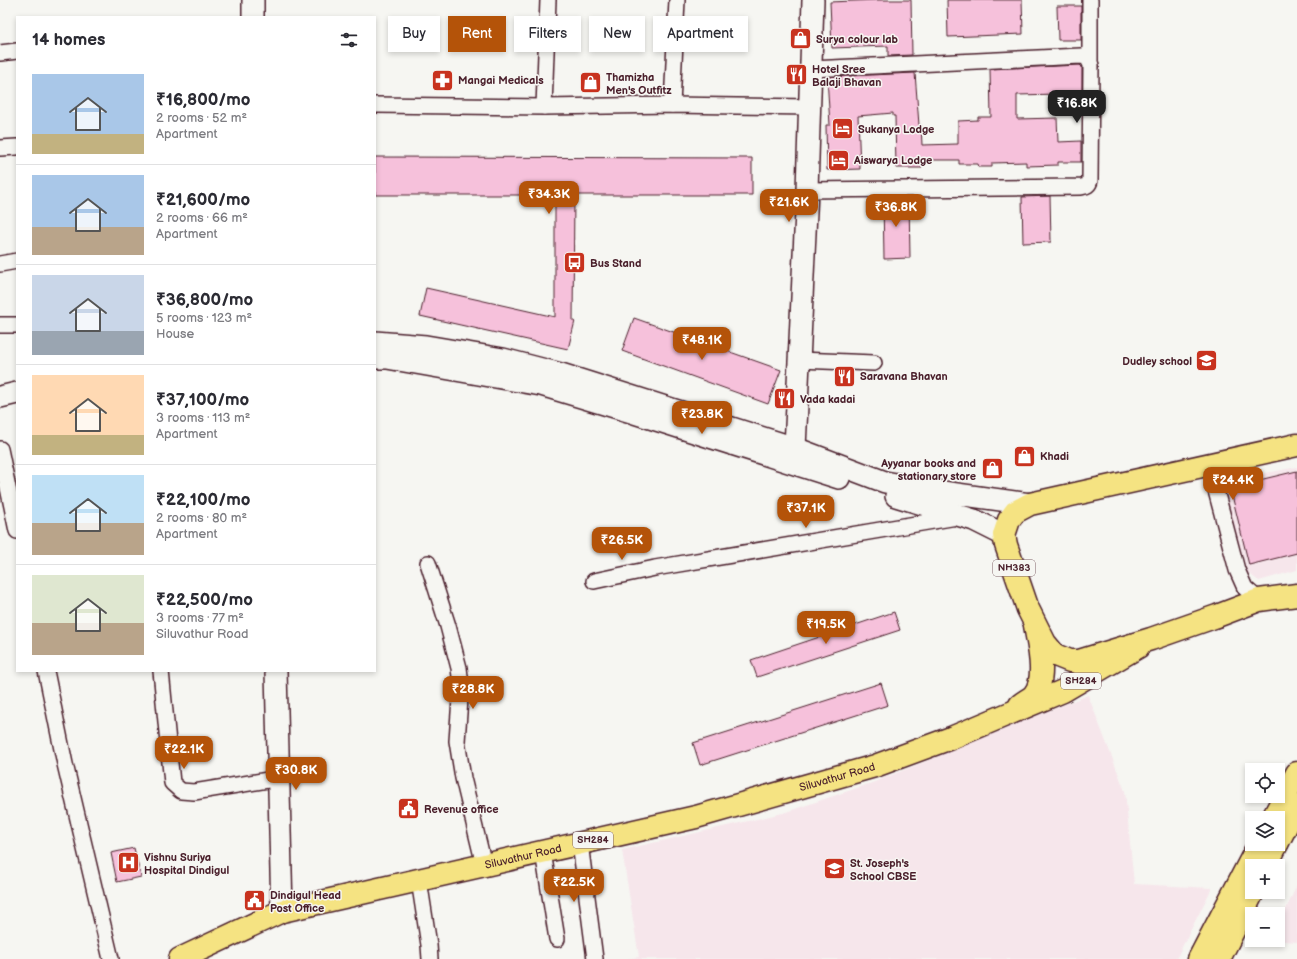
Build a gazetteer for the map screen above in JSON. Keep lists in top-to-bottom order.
{
  "streets": {
    "main road": ["NH383", "SH284", "Siluvathur Road"]
  },
  "crossings": [
    ["NH383", "Siluvathur Road"]
  ],
  "places": {
    "shop": [
      "Surya colour lab",
      "Thamizha Men's Outfitz",
      "Khadi",
      "Ayyanar books and stationary store"
    ],
    "restaurant": ["Hotel Sree Balaji Bhavan", "Saravana Bhavan", "Vada kadai"],
    "pharmacy": ["Mangai Medicals"],
    "hotel": ["Sukanya Lodge", "Aiswarya Lodge"],
    "bus stop": ["Bus Stand"],
    "school or university": ["Dudley school", "St. Joseph's School CBSE"],
    "public building": ["Revenue office", "Dindigul Head Post Office"],
    "hospital": ["Vishnu Suriya Hospital Dindigul"]
  },
  "page": {
    "chip": [
      "Buy",
      "Rent",
      "Filters",
      "New",
      "Apartment"
    ],
    "heading": "14 homes",
    "list": [
      {
        "name": "₹16,800/mo",
        "note": "2 rooms · 52 m² · Apartment"
      },
      {
        "name": "₹21,600/mo",
        "note": "2 rooms · 66 m² · Apartment"
      },
      {
        "name": "₹36,800/mo",
        "note": "5 rooms · 123 m² · House"
      },
      {
        "name": "₹37,100/mo",
        "note": "3 rooms · 113 m² · Apartment"
      },
      {
        "name": "₹22,100/mo",
        "note": "2 rooms · 80 m² · Apartment"
      },
      {
        "name": "₹22,500/mo",
        "note": "3 rooms · 77 m² · Siluvathur Road"
      }
    ],
    "price": [
      "₹16.8K",
      "₹34.3K",
      "₹21.6K",
      "₹36.8K",
      "₹48.1K",
      "₹23.8K",
      "₹24.4K",
      "₹37.1K",
      "₹26.5K",
      "₹19.5K",
      "₹28.8K",
      "₹22.1K",
      "₹30.8K",
      "₹22.5K"
    ],
    "map_buttons": ["+", "−"]
  }
}
